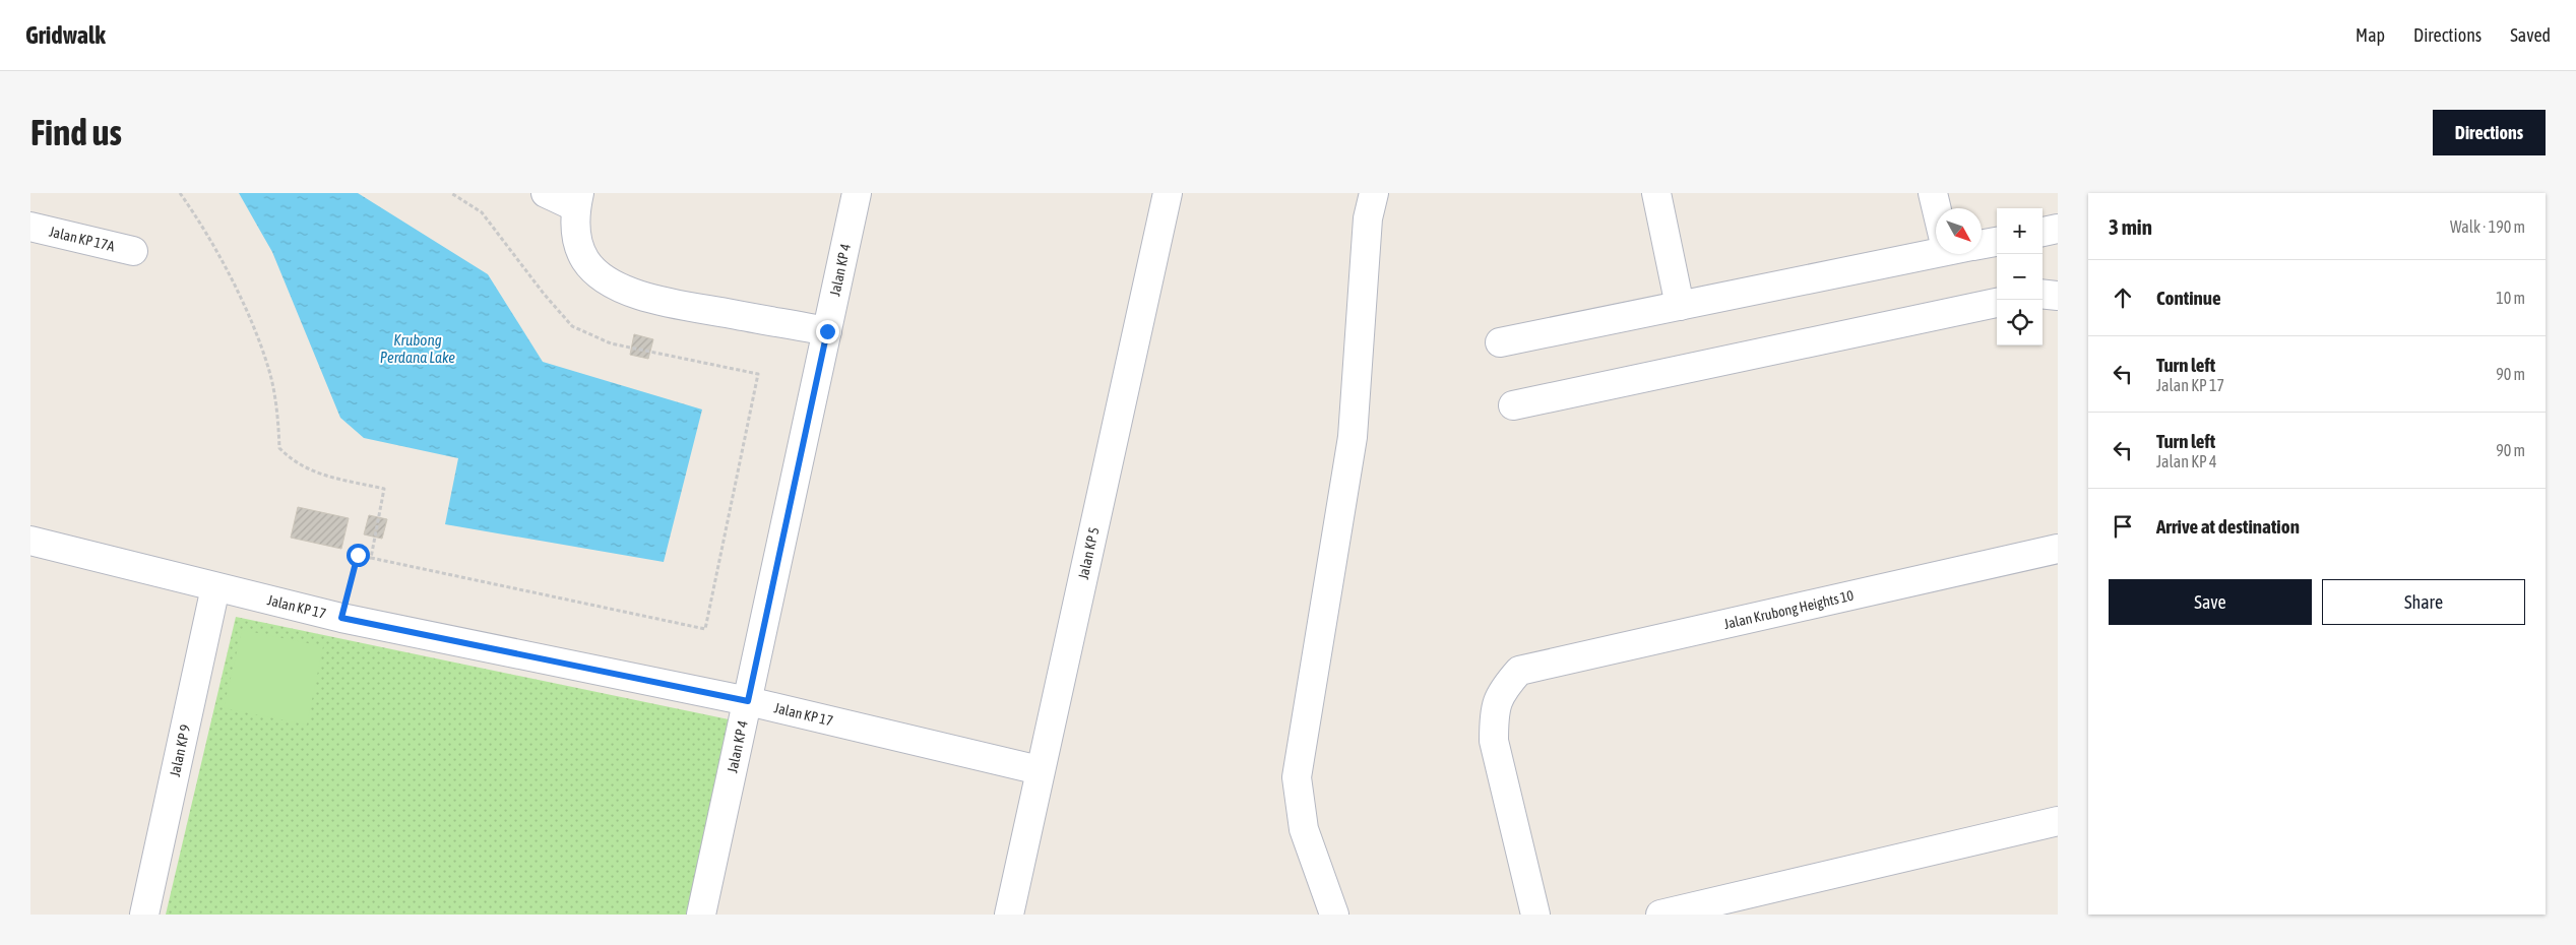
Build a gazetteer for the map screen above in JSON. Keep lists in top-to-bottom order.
{
  "streets": {
    "street": [
      "Jalan KP 17A",
      "Jalan KP 4",
      "Jalan KP 5",
      "Jalan KP 17",
      "Jalan Krubong Heights 10",
      "Jalan KP 9"
    ]
  },
  "crossings": [
    ["Jalan KP 4", "Jalan KP 17"],
    ["Jalan KP 5", "Jalan KP 17"],
    ["Jalan KP 17", "Jalan KP 9"]
  ],
  "water": ["Krubong Perdana Lake"],
  "north": "bottom right",
  "page": {
    "header": "Gridwalk",
    "nav": ["Map", "Directions", "Saved"],
    "buttons": [
      "Directions",
      ["Save", "Share"]
    ],
    "title": "Find us",
    "heading": ["3 min", "Walk · 190 m"],
    "map_buttons": ["+", "−"],
    "list": [
      ["Continue", "10 m"],
      ["Turn left", "Jalan KP 17", "90 m"],
      ["Turn left", "Jalan KP 4", "90 m"],
      "Arrive at destination"
    ]
  }
}
